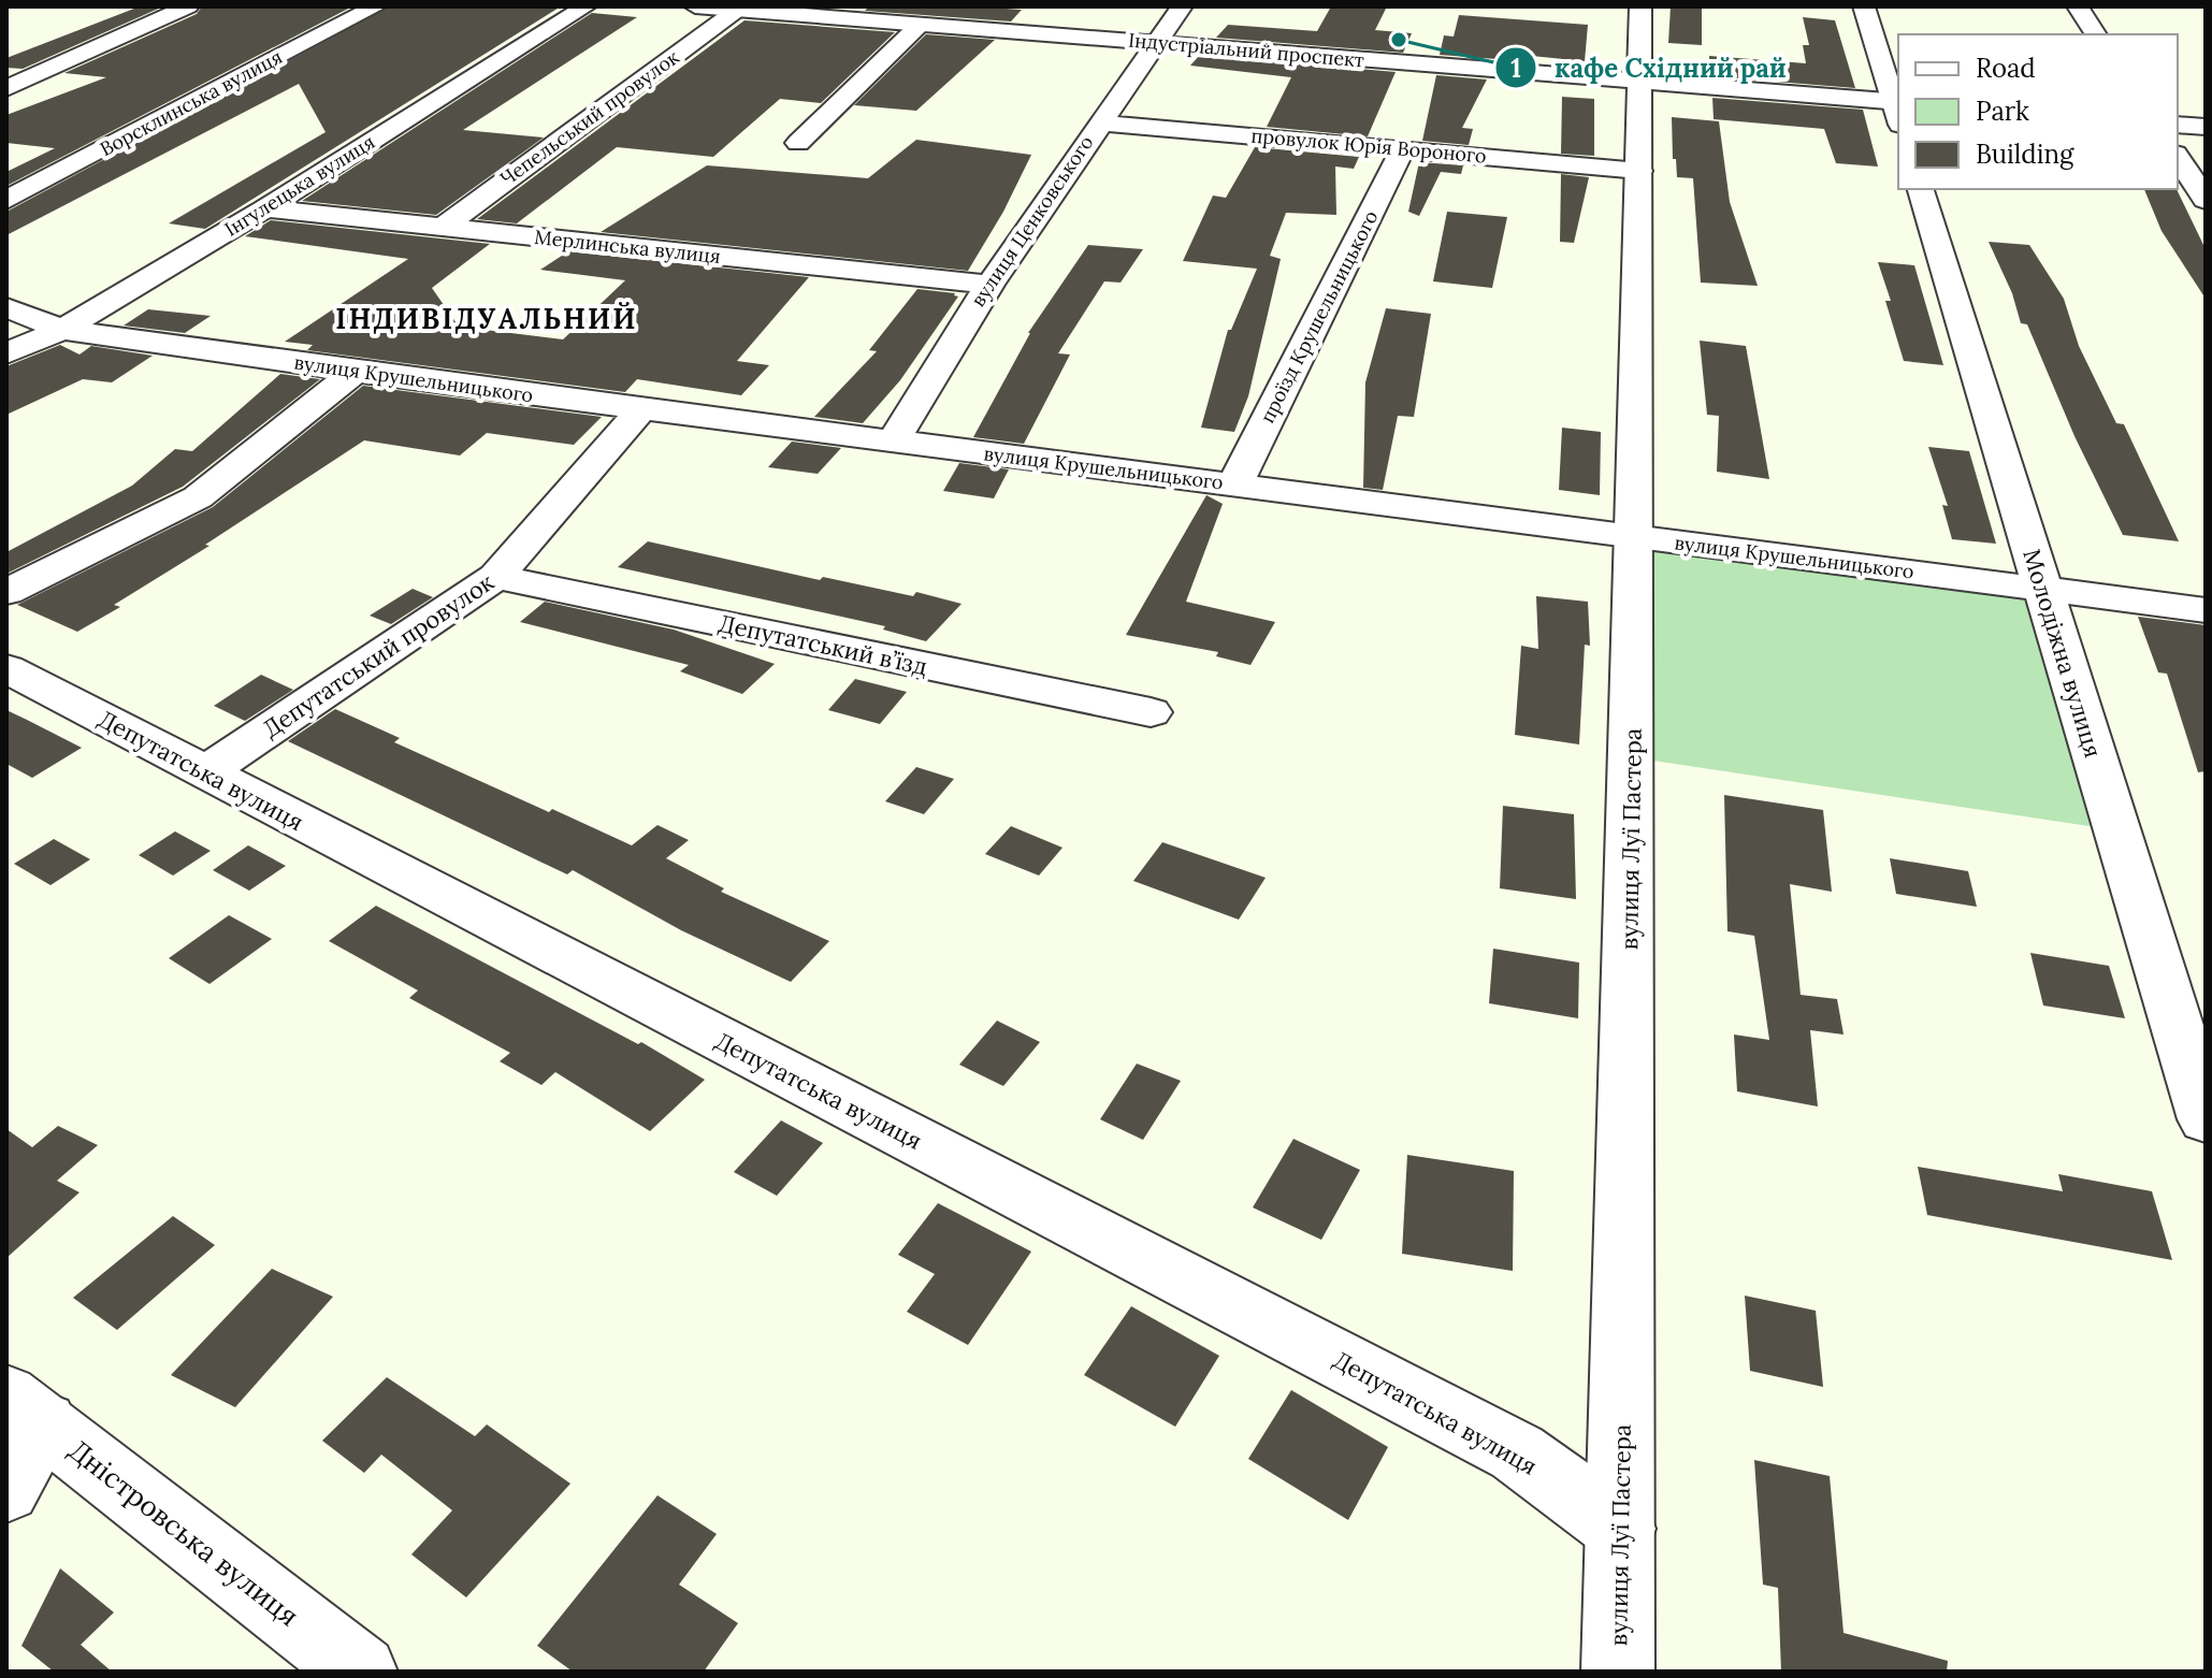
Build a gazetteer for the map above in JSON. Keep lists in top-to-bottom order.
{
  "streets": {
    "street": [
      "Індустріальний проспект",
      "Ворсклинська вулиця",
      "Чепельський провулок",
      "провулок Юрія Вороного",
      "Інгулецька вулиця",
      "вулиця Ценковського",
      "Мерлинська вулиця",
      "проїзд Крушельницького",
      "вулиця Крушельницького",
      "Депутатський в’їзд",
      "Молодіжна вулиця",
      "Депутатський провулок",
      "Депутатська вулиця",
      "вулиця Луї Пастера",
      "Дністровська вулиця"
    ]
  },
  "crossings": [
    ["Індустріальний проспект", "Чепельський провулок"],
    ["Індустріальний проспект", "вулиця Ценковського"],
    ["Індустріальний проспект", "вулиця Луї Пастера"],
    ["Чепельський провулок", "Мерлинська вулиця"],
    ["провулок Юрія Вороного", "вулиця Ценковського"],
    ["провулок Юрія Вороного", "проїзд Крушельницького"],
    ["провулок Юрія Вороного", "вулиця Луї Пастера"],
    ["Інгулецька вулиця", "Мерлинська вулиця"],
    ["Інгулецька вулиця", "вулиця Крушельницького"],
    ["вулиця Ценковського", "Мерлинська вулиця"],
    ["вулиця Ценковського", "вулиця Крушельницького"],
    ["проїзд Крушельницького", "вулиця Крушельницького"],
    ["вулиця Крушельницького", "Молодіжна вулиця"],
    ["вулиця Крушельницького", "Депутатський провулок"],
    ["вулиця Крушельницького", "вулиця Луї Пастера"],
    ["Депутатський в’їзд", "Депутатський провулок"],
    ["Депутатський провулок", "Депутатська вулиця"],
    ["Депутатська вулиця", "вулиця Луї Пастера"]
  ],
  "districts": ["ІНДИВІДУАЛЬНИЙ"],
  "places": ["кафе Східний рай"],
  "legend": ["Road", "Park", "Building"]
}
